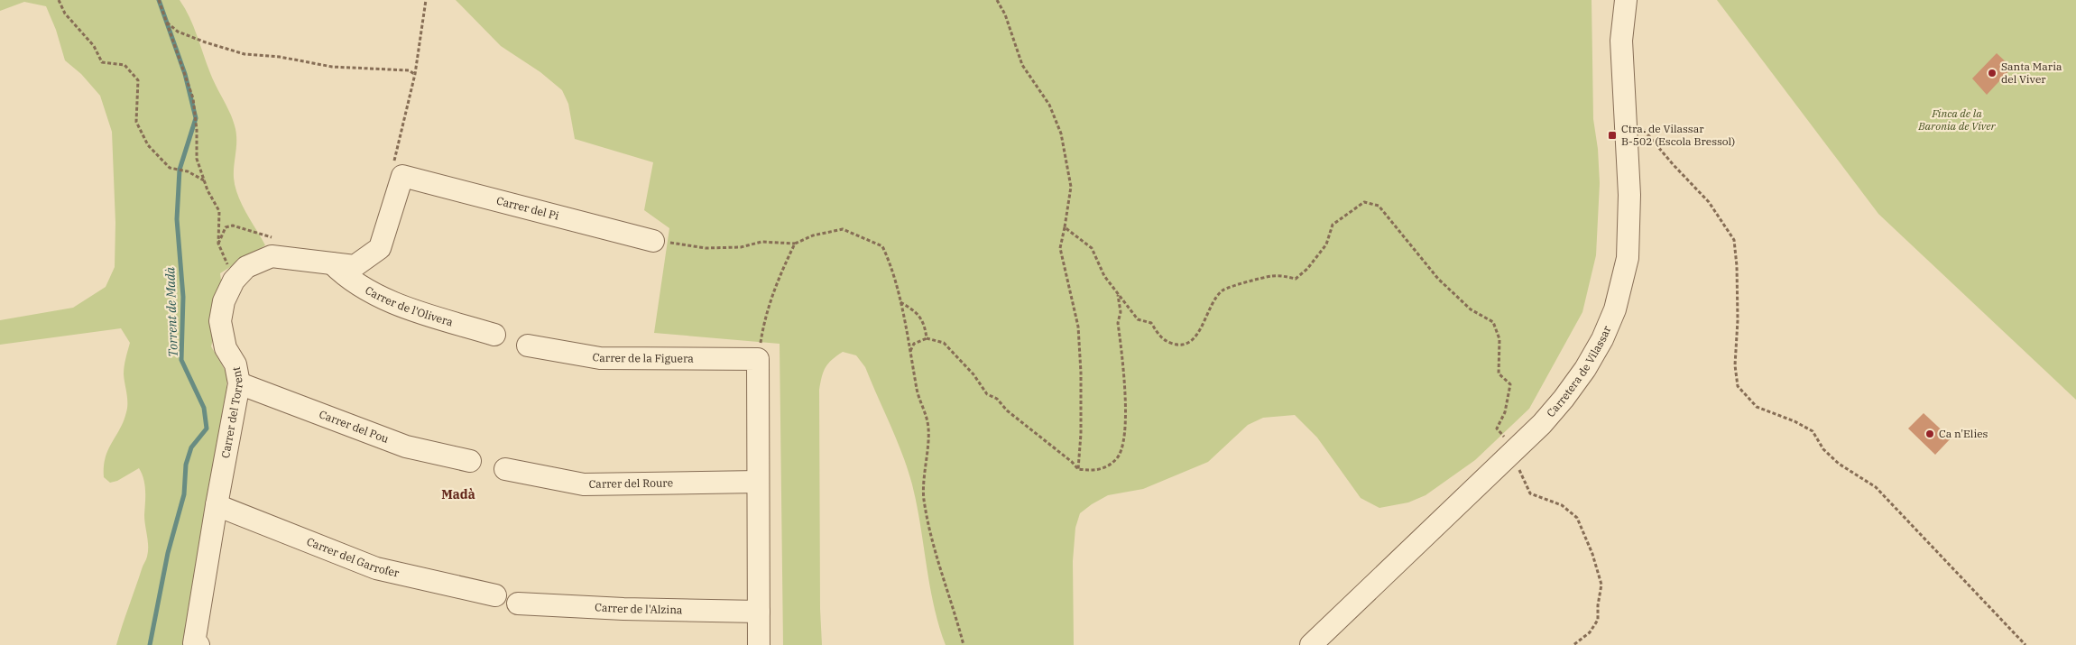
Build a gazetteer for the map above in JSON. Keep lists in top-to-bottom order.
{
  "streets": {
    "street": [
      "Carrer del Pi",
      "Carrer de l'Olivera",
      "Carrer de la Figuera",
      "Carretera de Vilassar",
      "Carrer del Torrent",
      "Carrer del Pou",
      "Carrer del Roure",
      "Carrer del Garrofer",
      "Carrer de l'Alzina"
    ]
  },
  "crossings": [
    ["Carrer del Pi", "Carrer del Torrent"],
    ["Carrer de l'Olivera", "Carrer del Torrent"],
    ["Carrer del Torrent", "Carrer del Pou"],
    ["Carrer del Torrent", "Carrer del Garrofer"]
  ],
  "districts": ["Madà"],
  "water": ["Torrent de Madà"],
  "parks": ["Finca de la Baronia de Viver"],
  "places": {
    "other": ["Santa Maria del Viver", "Ca n'Elies"],
    "transit": ["Ctra. de Vilassar B-502 (Escola Bressol)"]
  }
}
